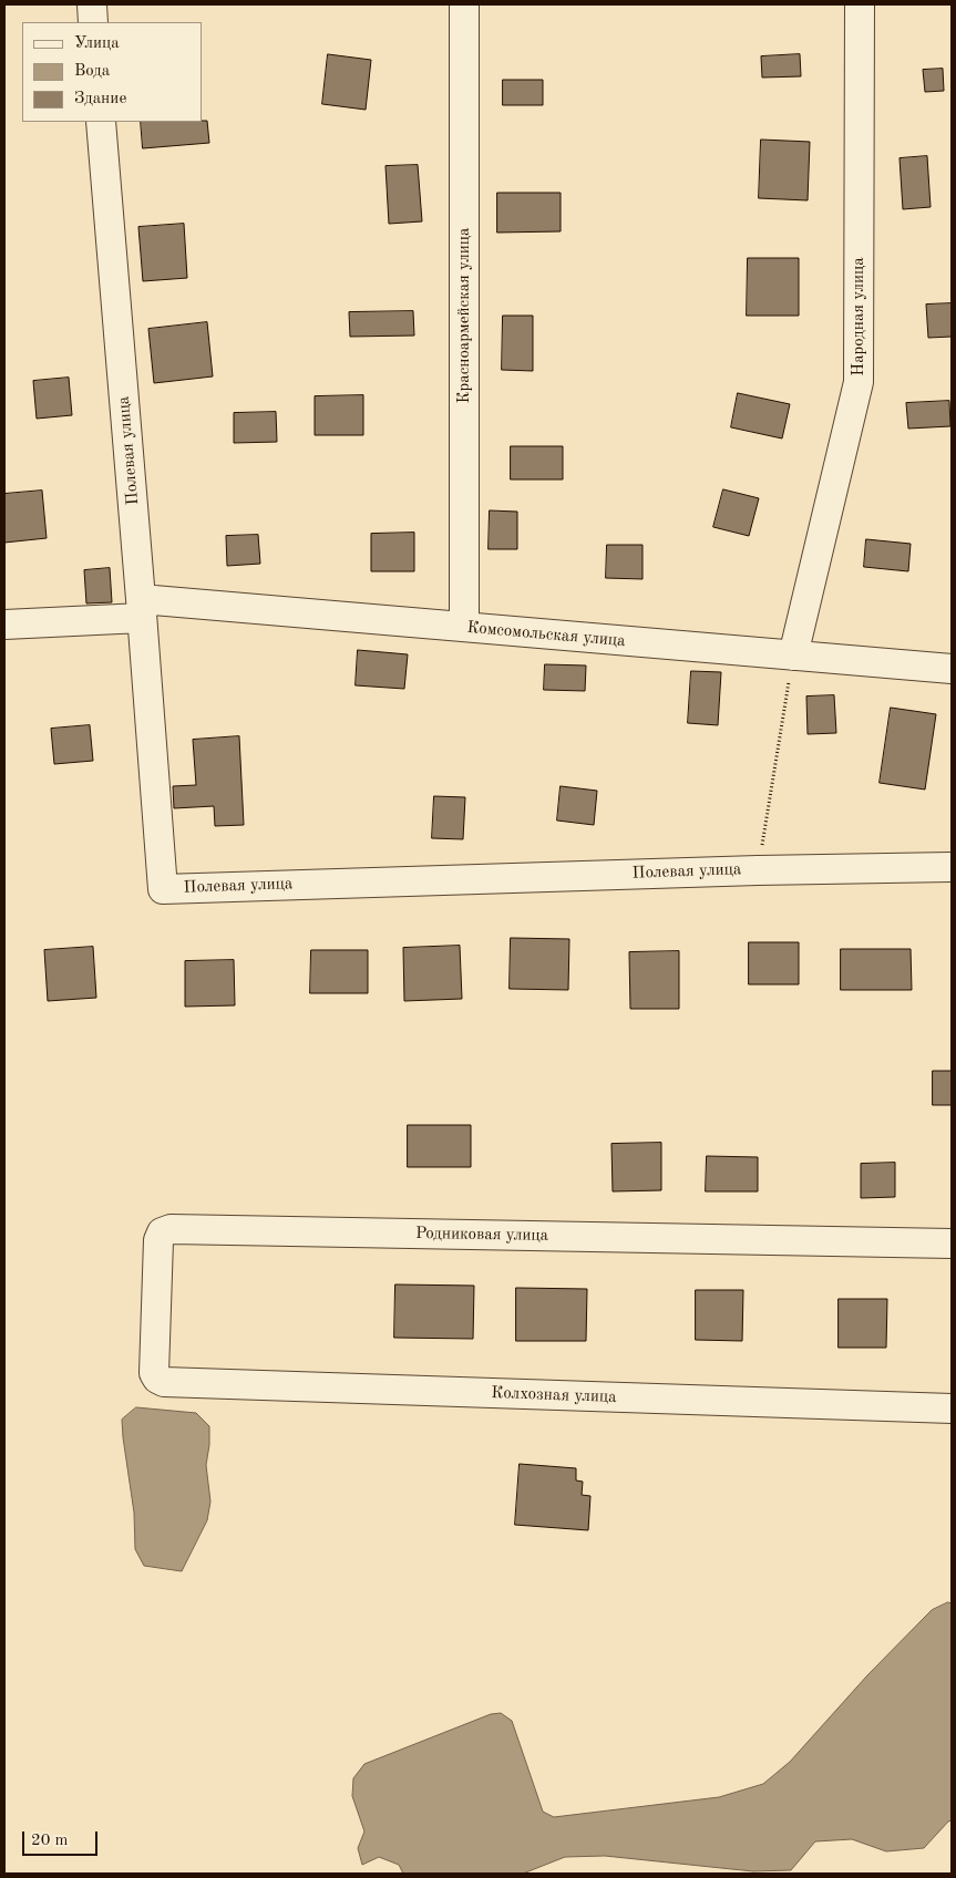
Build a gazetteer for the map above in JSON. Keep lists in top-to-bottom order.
{
  "streets": {
    "street": [
      "Красноармейская улица",
      "Народная улица",
      "Полевая улица",
      "Комсомольская улица",
      "Родниковая улица",
      "Колхозная улица"
    ]
  },
  "crossings": [
    ["Красноармейская улица", "Комсомольская улица"],
    ["Народная улица", "Комсомольская улица"],
    ["Полевая улица", "Комсомольская улица"],
    ["Родниковая улица", "Колхозная улица"]
  ],
  "legend": ["Улица", "Вода", "Здание"],
  "scale_bar": "20 m"
}
